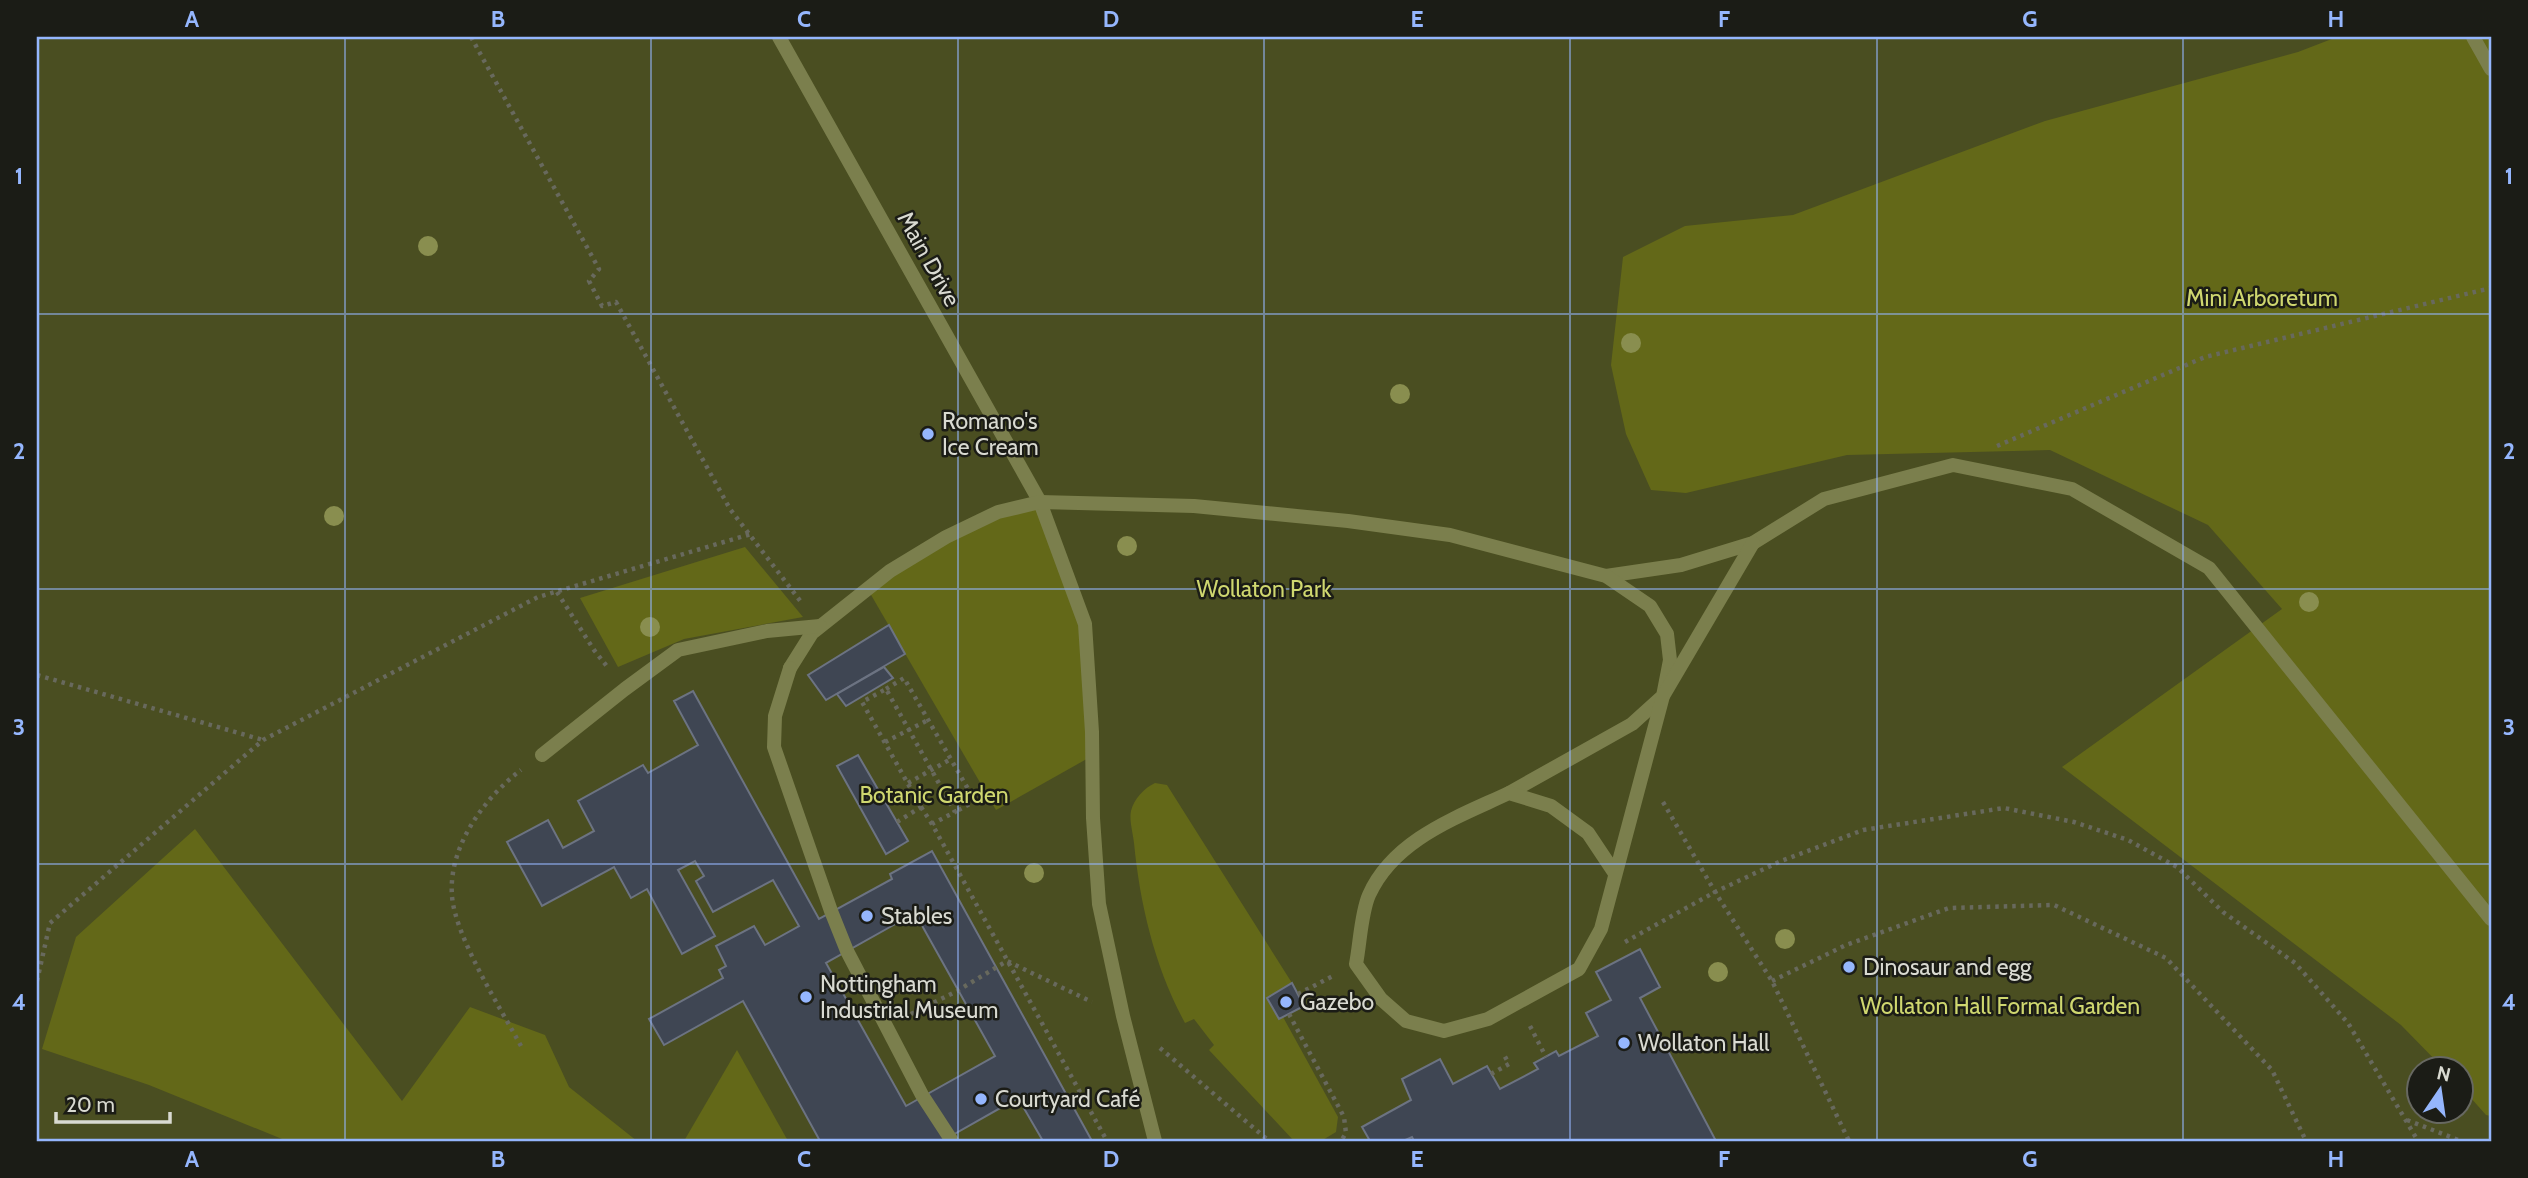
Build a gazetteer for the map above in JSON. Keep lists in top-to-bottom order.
{
  "streets": {
    "street": ["Main Drive"]
  },
  "parks": [
    "Mini Arboretum",
    "Wollaton Park",
    "Botanic Garden",
    "Wollaton Hall Formal Garden"
  ],
  "places": [
    "Romano's Ice Cream",
    "Stables",
    "Dinosaur and egg",
    "Nottingham Industrial Museum",
    "Gazebo",
    "Wollaton Hall",
    "Courtyard Café"
  ],
  "scale_bar": "20 m",
  "north": "top",
  "grid": {
    "columns": [
      "A",
      "B",
      "C",
      "D",
      "E",
      "F",
      "G",
      "H"
    ],
    "rows": [
      "1",
      "2",
      "3",
      "4"
    ]
  }
}
